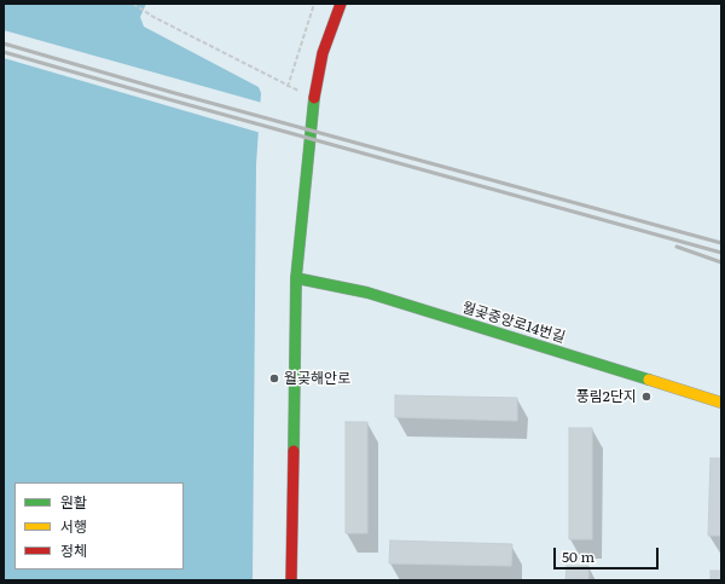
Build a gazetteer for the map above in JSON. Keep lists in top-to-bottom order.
{
  "streets": {
    "street": ["월곶중앙로14번길"]
  },
  "places": ["월곶해안로", "풍림2단지"],
  "legend": ["원활", "서행", "정체"],
  "scale_bar": "50 m"
}
